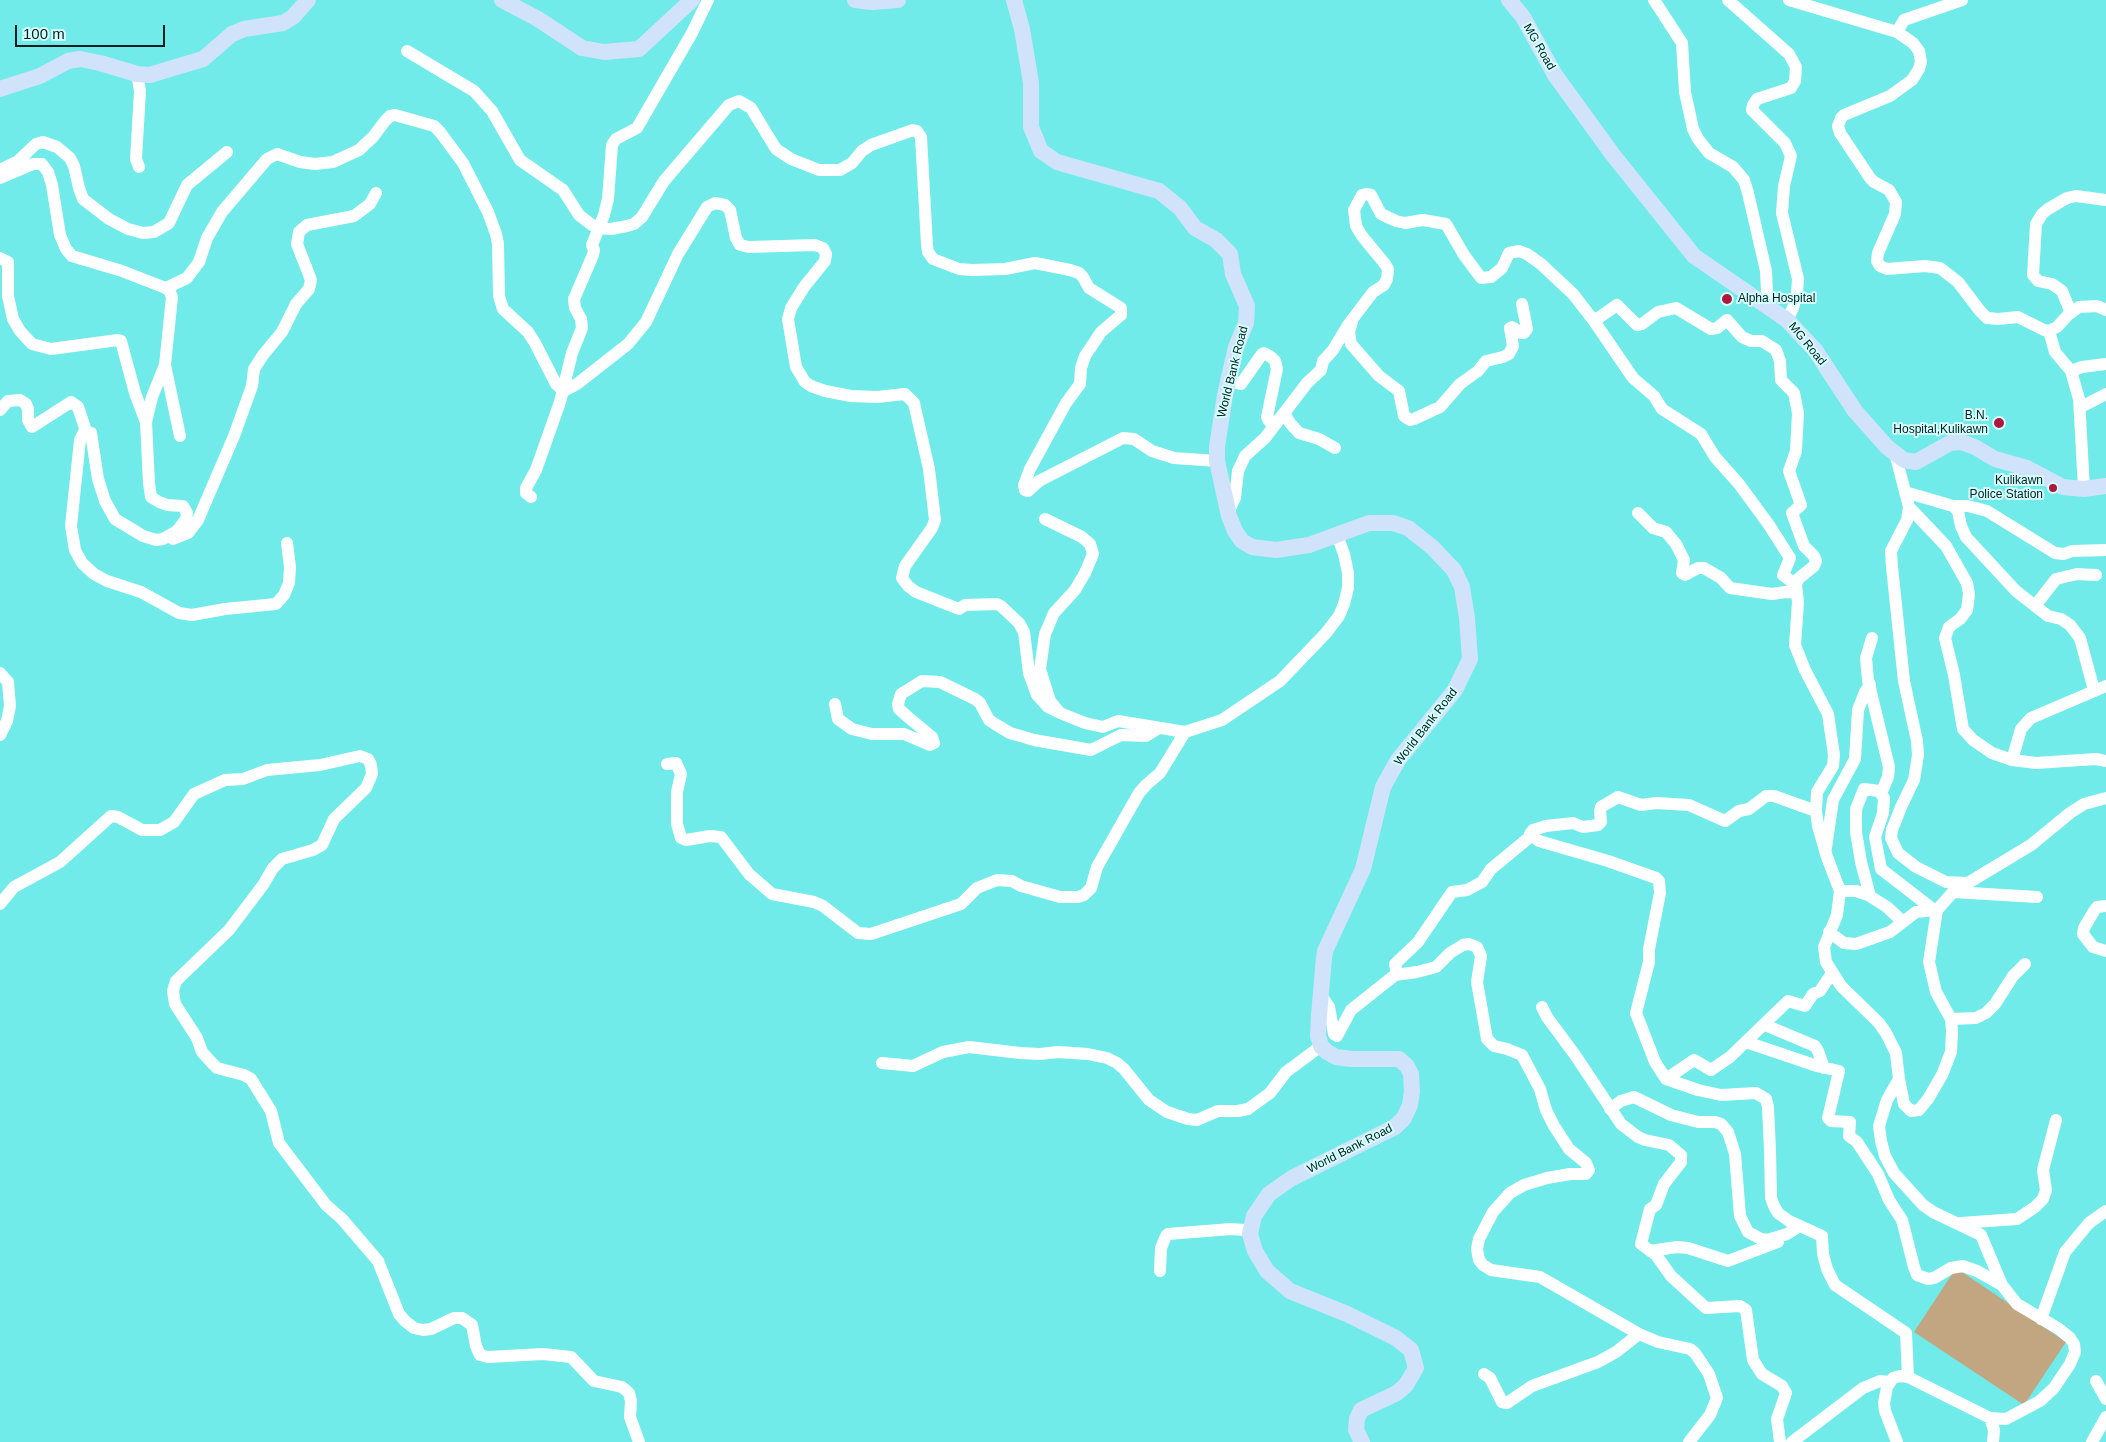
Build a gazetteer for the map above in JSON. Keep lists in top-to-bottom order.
{
  "streets": {
    "main road": ["MG Road", "World Bank Road"]
  },
  "places": ["Alpha Hospital", "B.N. Hospital,Kulikawn", "Kulikawn Police Station"],
  "scale_bar": "100 m"
}
